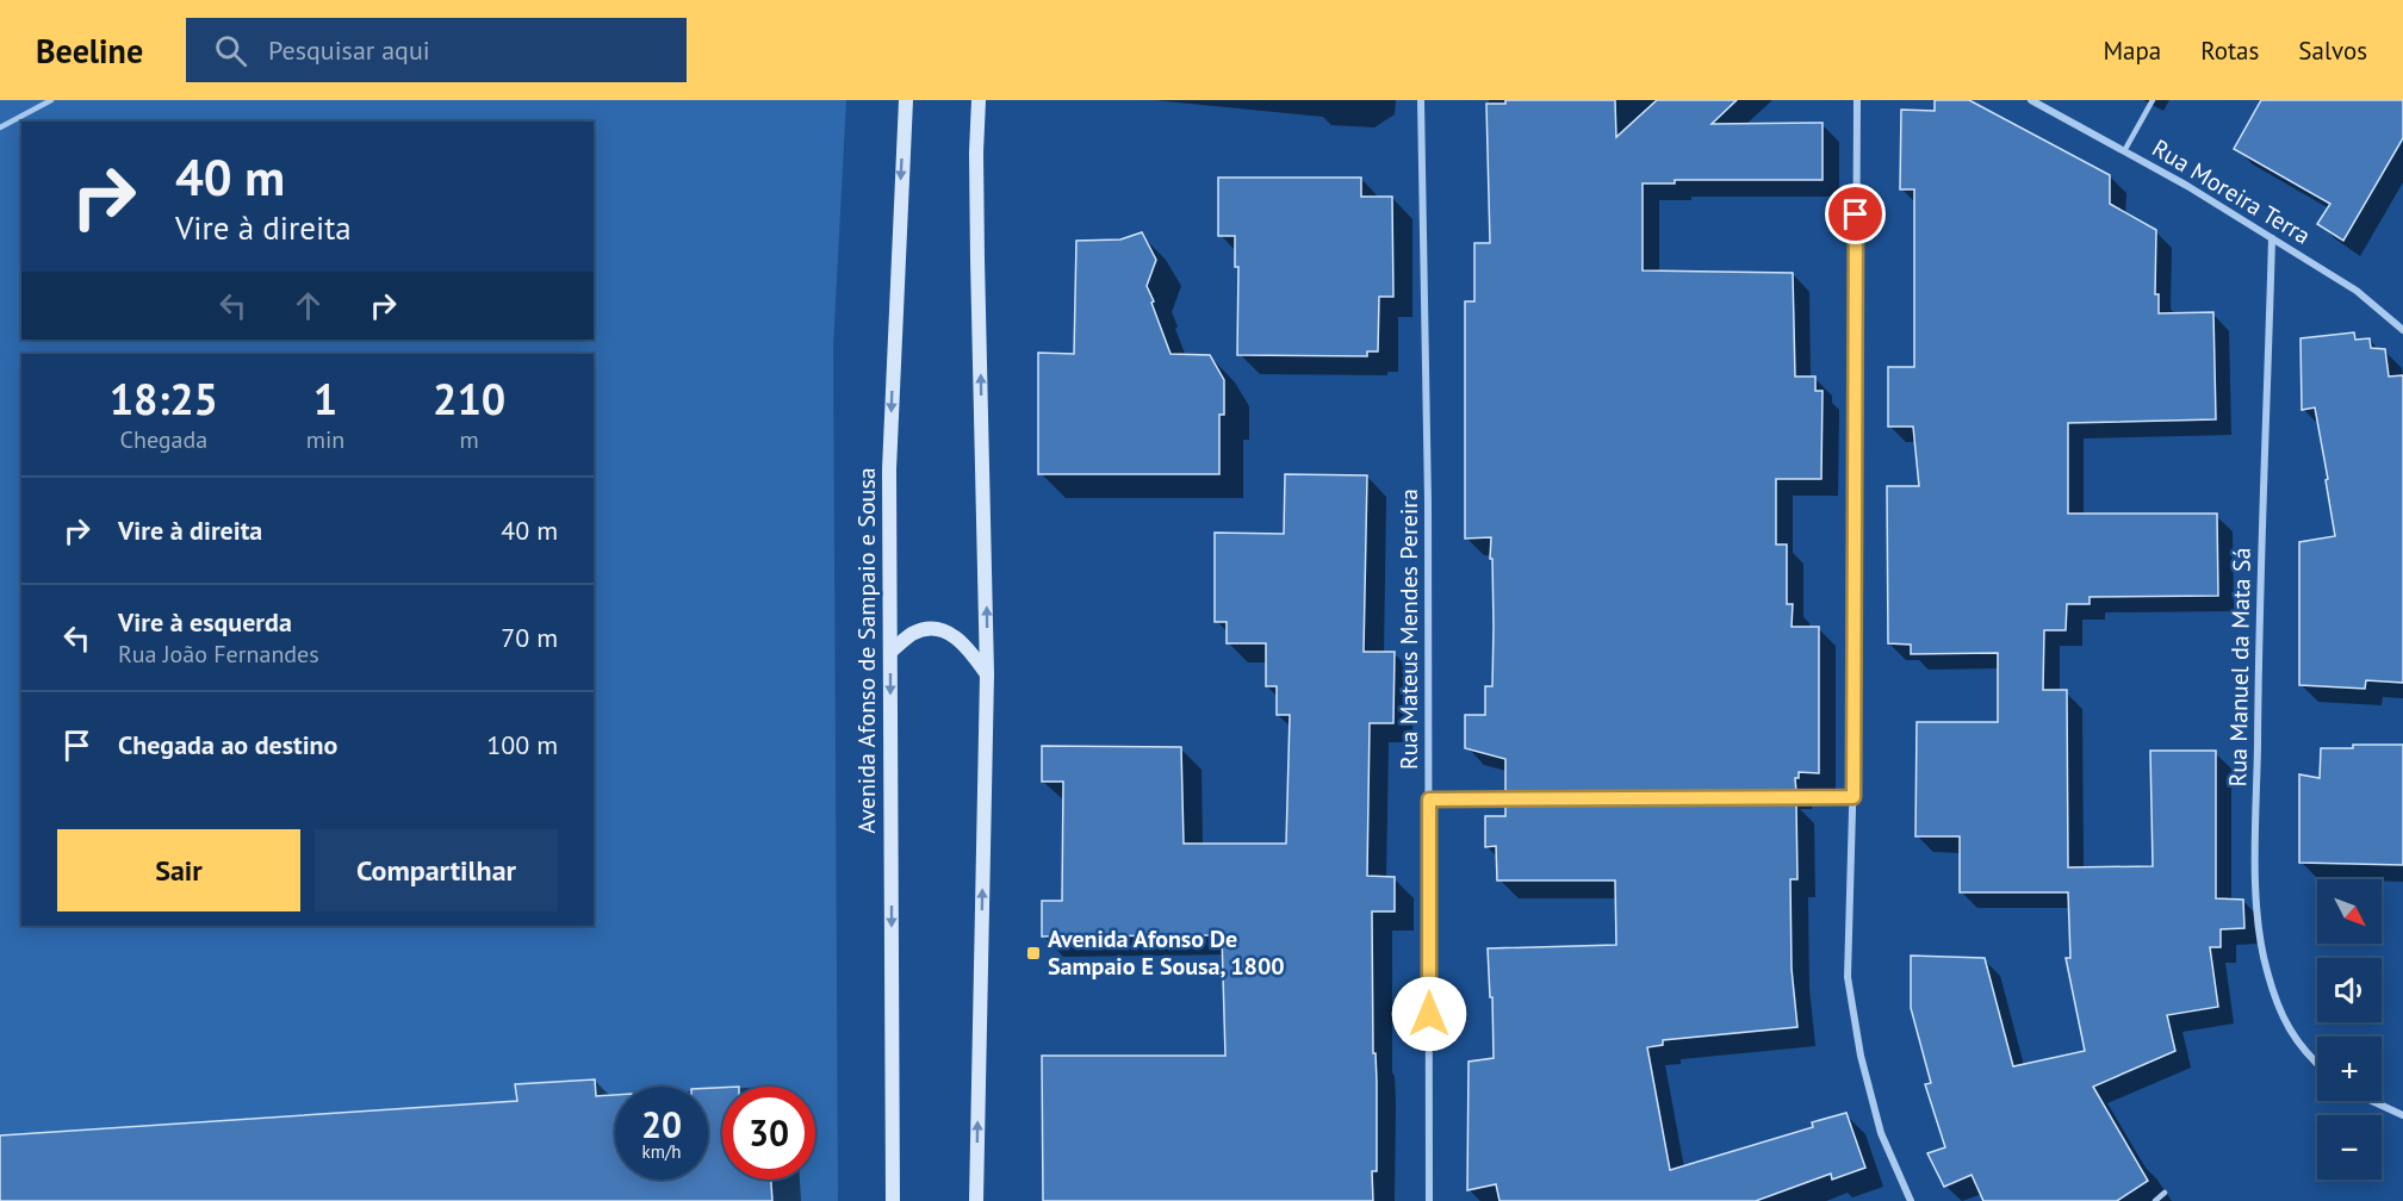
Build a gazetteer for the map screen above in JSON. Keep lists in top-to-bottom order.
{
  "streets": {
    "main road": ["Avenida Afonso de Sampaio e Sousa"],
    "street": ["Rua Moreira Terra", "Rua Mateus Mendes Pereira", "Rua Manuel da Mata Sá"]
  },
  "crossings": [
    ["Rua Moreira Terra", "Rua Manuel da Mata Sá"]
  ],
  "places": {
    "transit": ["Avenida Afonso De Sampaio E Sousa, 1800"]
  },
  "north": "bottom right",
  "page": {
    "header": "Beeline",
    "search": "Pesquisar aqui",
    "nav": ["Mapa", "Rotas", "Salvos"],
    "turn": ["40 m", "Vire à direita"],
    "eta": [
      "18:25",
      "Chegada",
      "1",
      "min",
      "210",
      "m"
    ],
    "list": [
      {
        "name": "Vire à direita",
        "value": "40 m"
      },
      {
        "name": "Vire à esquerda",
        "note": "Rua João Fernandes",
        "value": "70 m"
      },
      {
        "name": "Chegada ao destino",
        "value": "100 m"
      }
    ],
    "buttons": ["Sair", "Compartilhar"],
    "map_buttons": ["+", "−"],
    "speed": "20 km/h",
    "limit": "30"
  }
}
